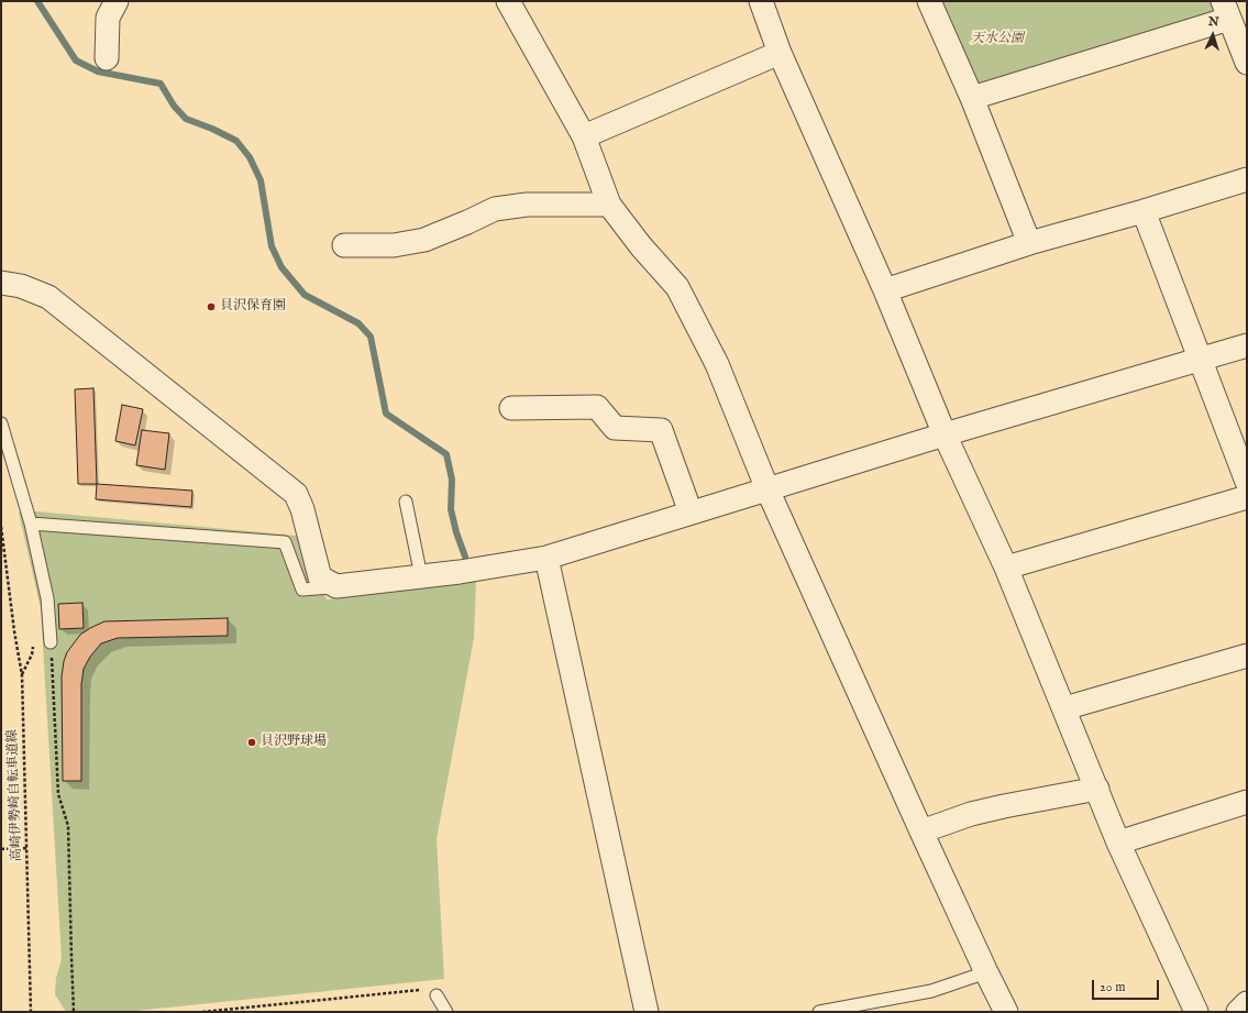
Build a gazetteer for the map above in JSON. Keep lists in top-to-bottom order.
{
  "streets": {
    "path": ["高崎伊勢崎自転車道線"]
  },
  "parks": ["天水公園"],
  "places": ["貝沢保育園", "貝沢野球場"],
  "scale_bar": "20 m",
  "north": "top"
}
